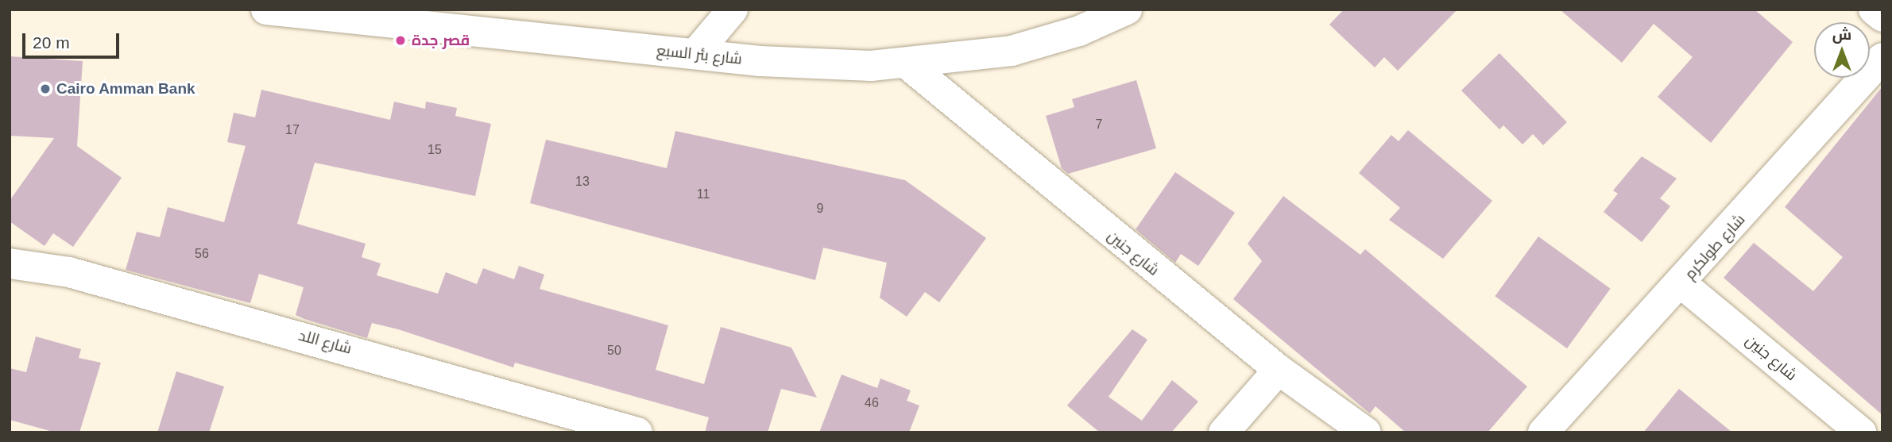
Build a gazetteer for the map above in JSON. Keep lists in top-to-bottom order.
{
  "streets": {
    "street": [
      "شارع بئر السبع",
      "شارع طولكرم",
      "شارع جنين",
      "شارع اللد"
    ]
  },
  "crossings": [
    ["شارع بئر السبع", "شارع جنين"],
    ["شارع طولكرم", "شارع جنين"]
  ],
  "places": ["قصر جدة", "Cairo Amman Bank"],
  "house_numbers": [
    "7",
    "17",
    "15",
    "13",
    "11",
    "9",
    "56",
    "50",
    "46"
  ],
  "scale_bar": "20 m",
  "north": "top"
}
